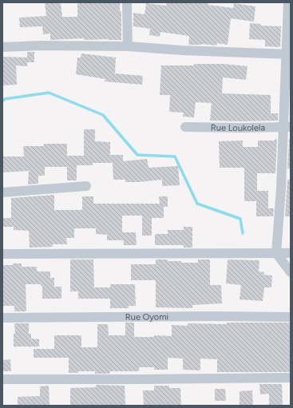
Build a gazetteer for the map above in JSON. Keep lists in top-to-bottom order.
{
  "streets": {
    "street": ["Rue Loukolela", "Rue Oyomi"]
  }
}
